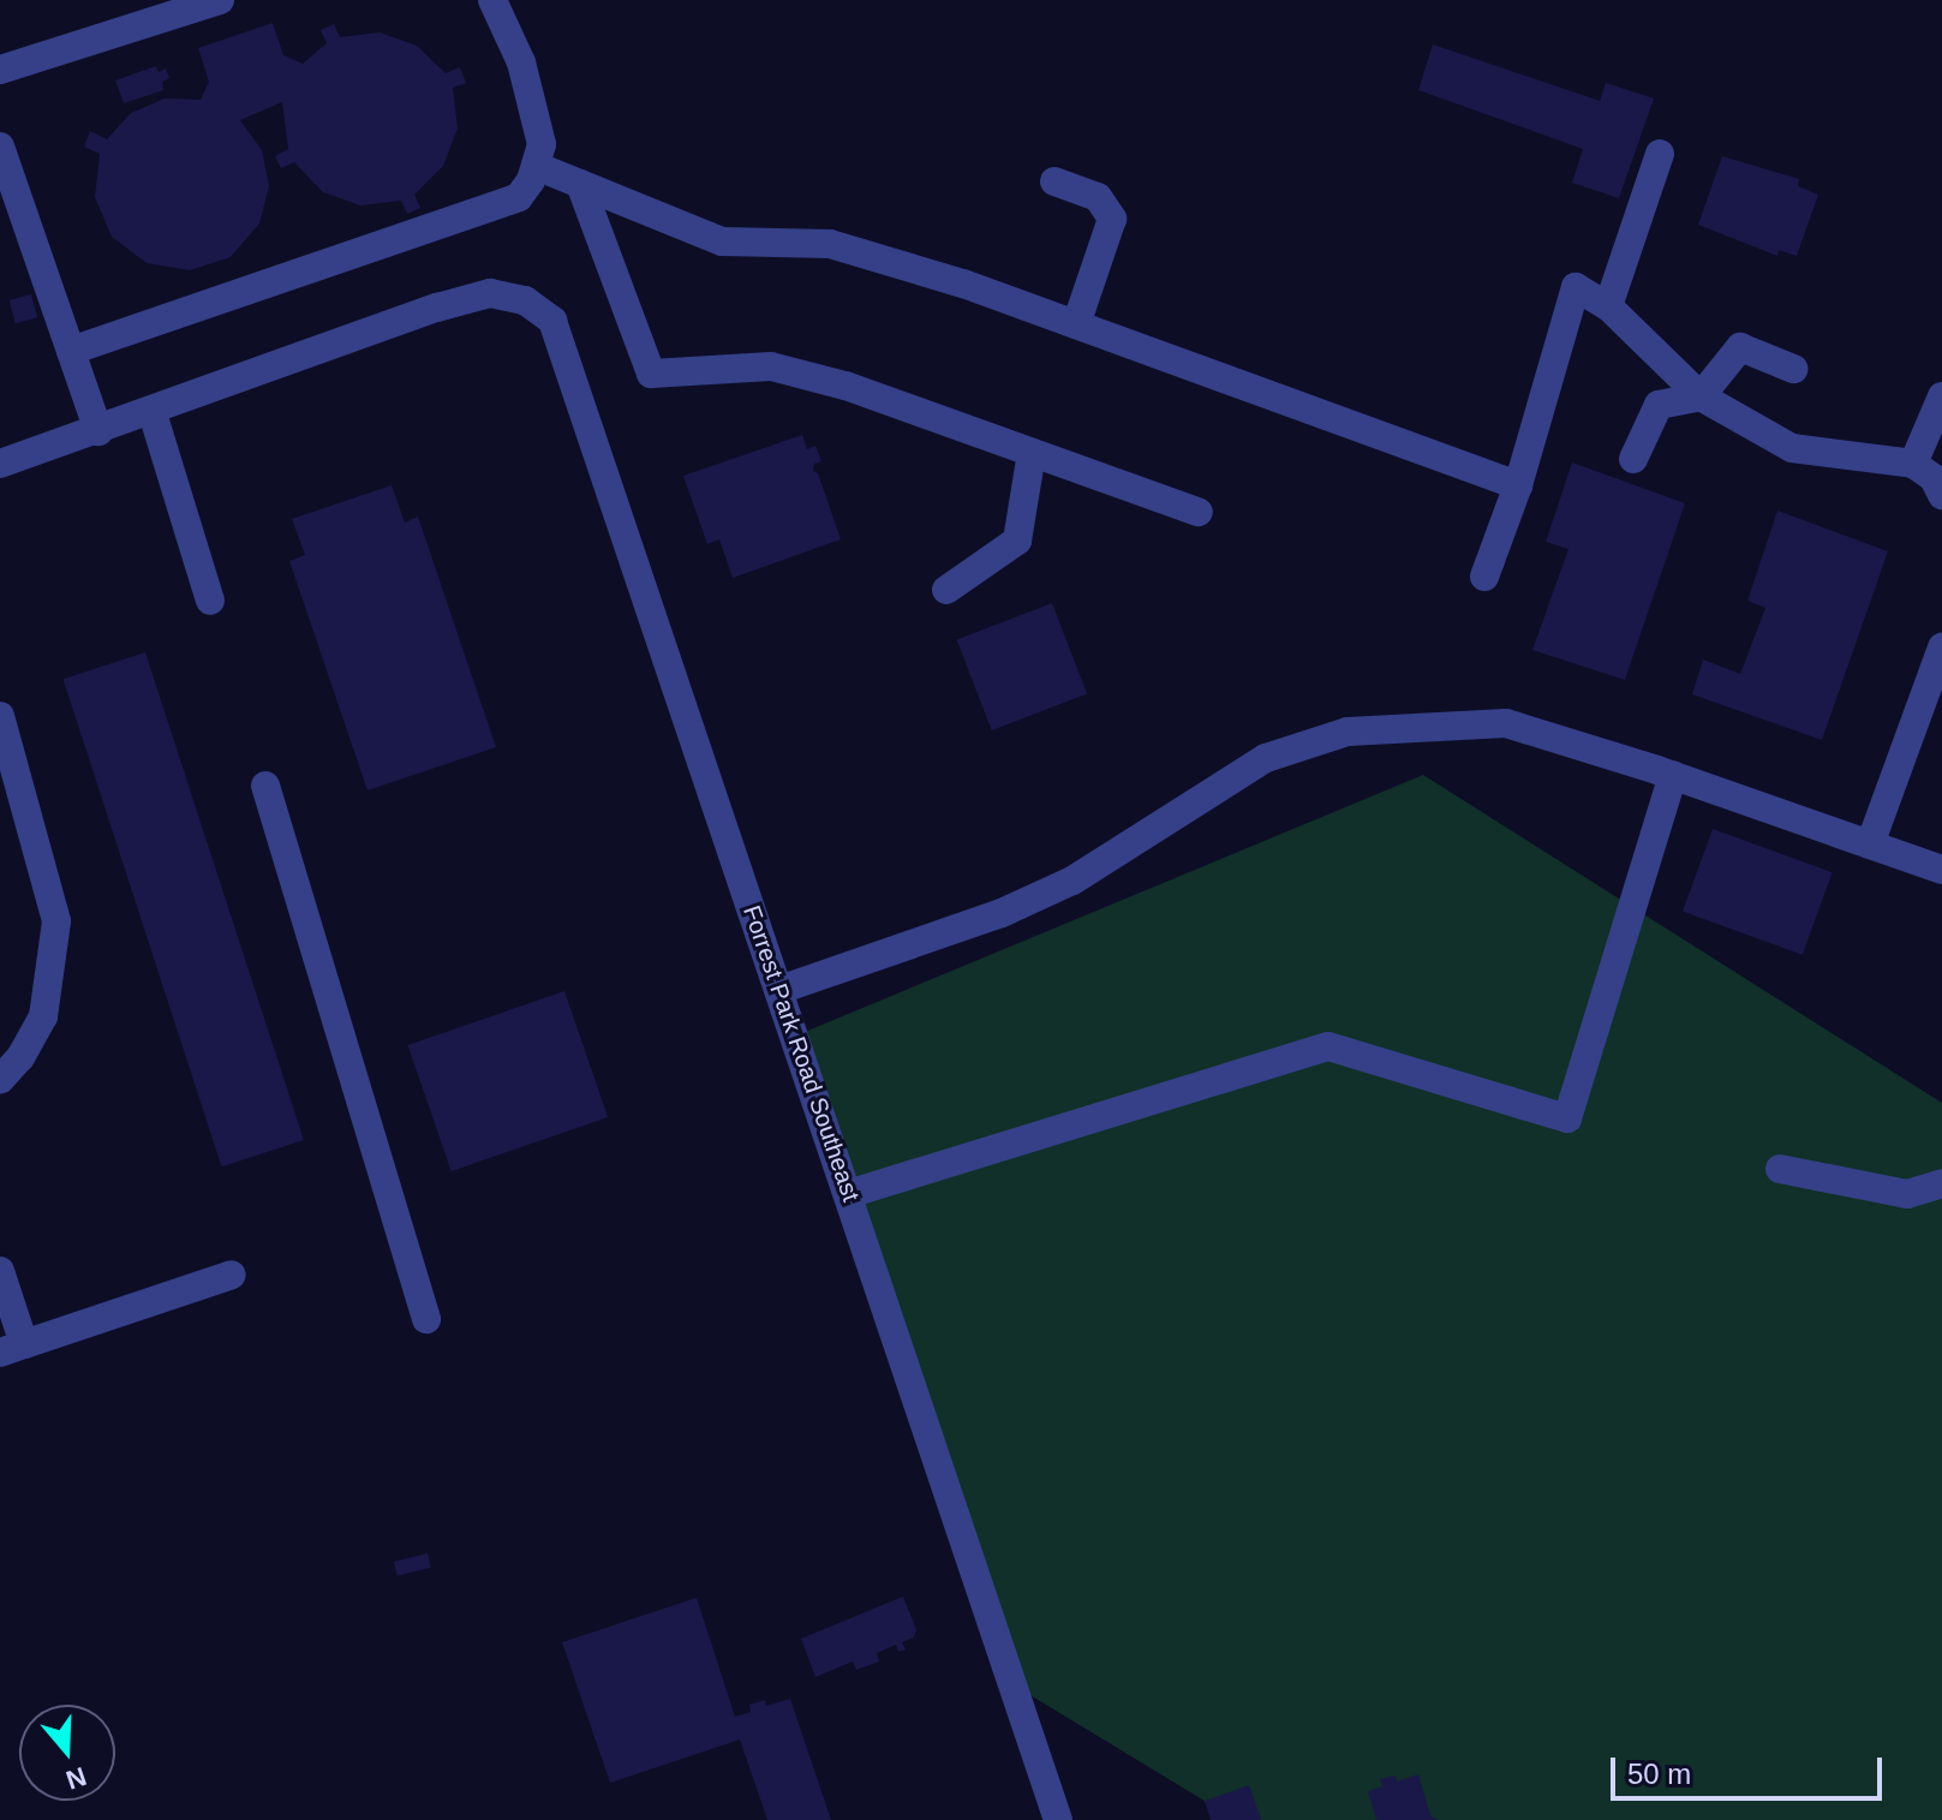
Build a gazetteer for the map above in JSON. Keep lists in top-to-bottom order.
{
  "streets": {
    "street": ["Forrest Park Road Southeast"]
  },
  "scale_bar": "50 m",
  "north": "bottom"
}
